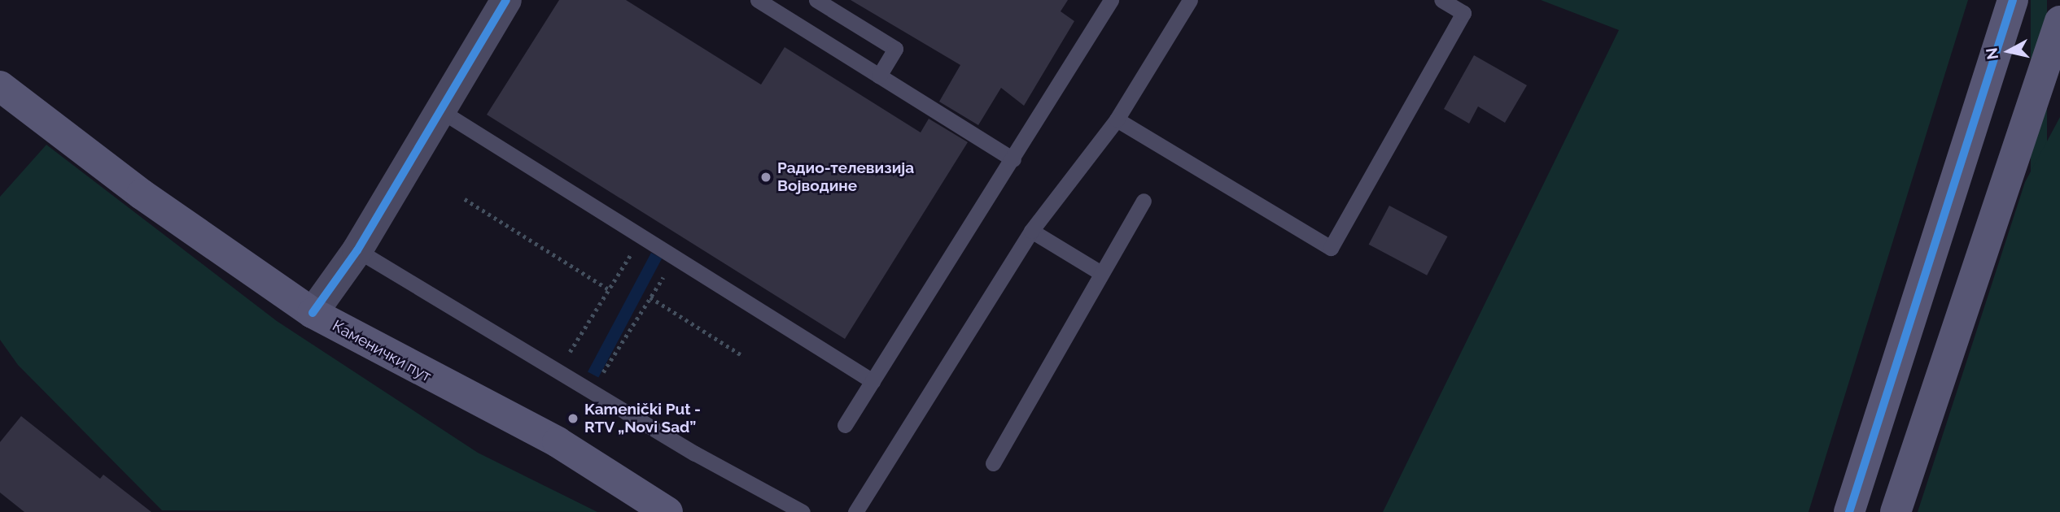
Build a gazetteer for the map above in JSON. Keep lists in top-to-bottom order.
{
  "streets": {
    "street": ["Каменички пут"]
  },
  "places": ["Радио-телевизија Војводине", "Kamenički Put - RTV „Novi Sad”"],
  "north": "left"
}
